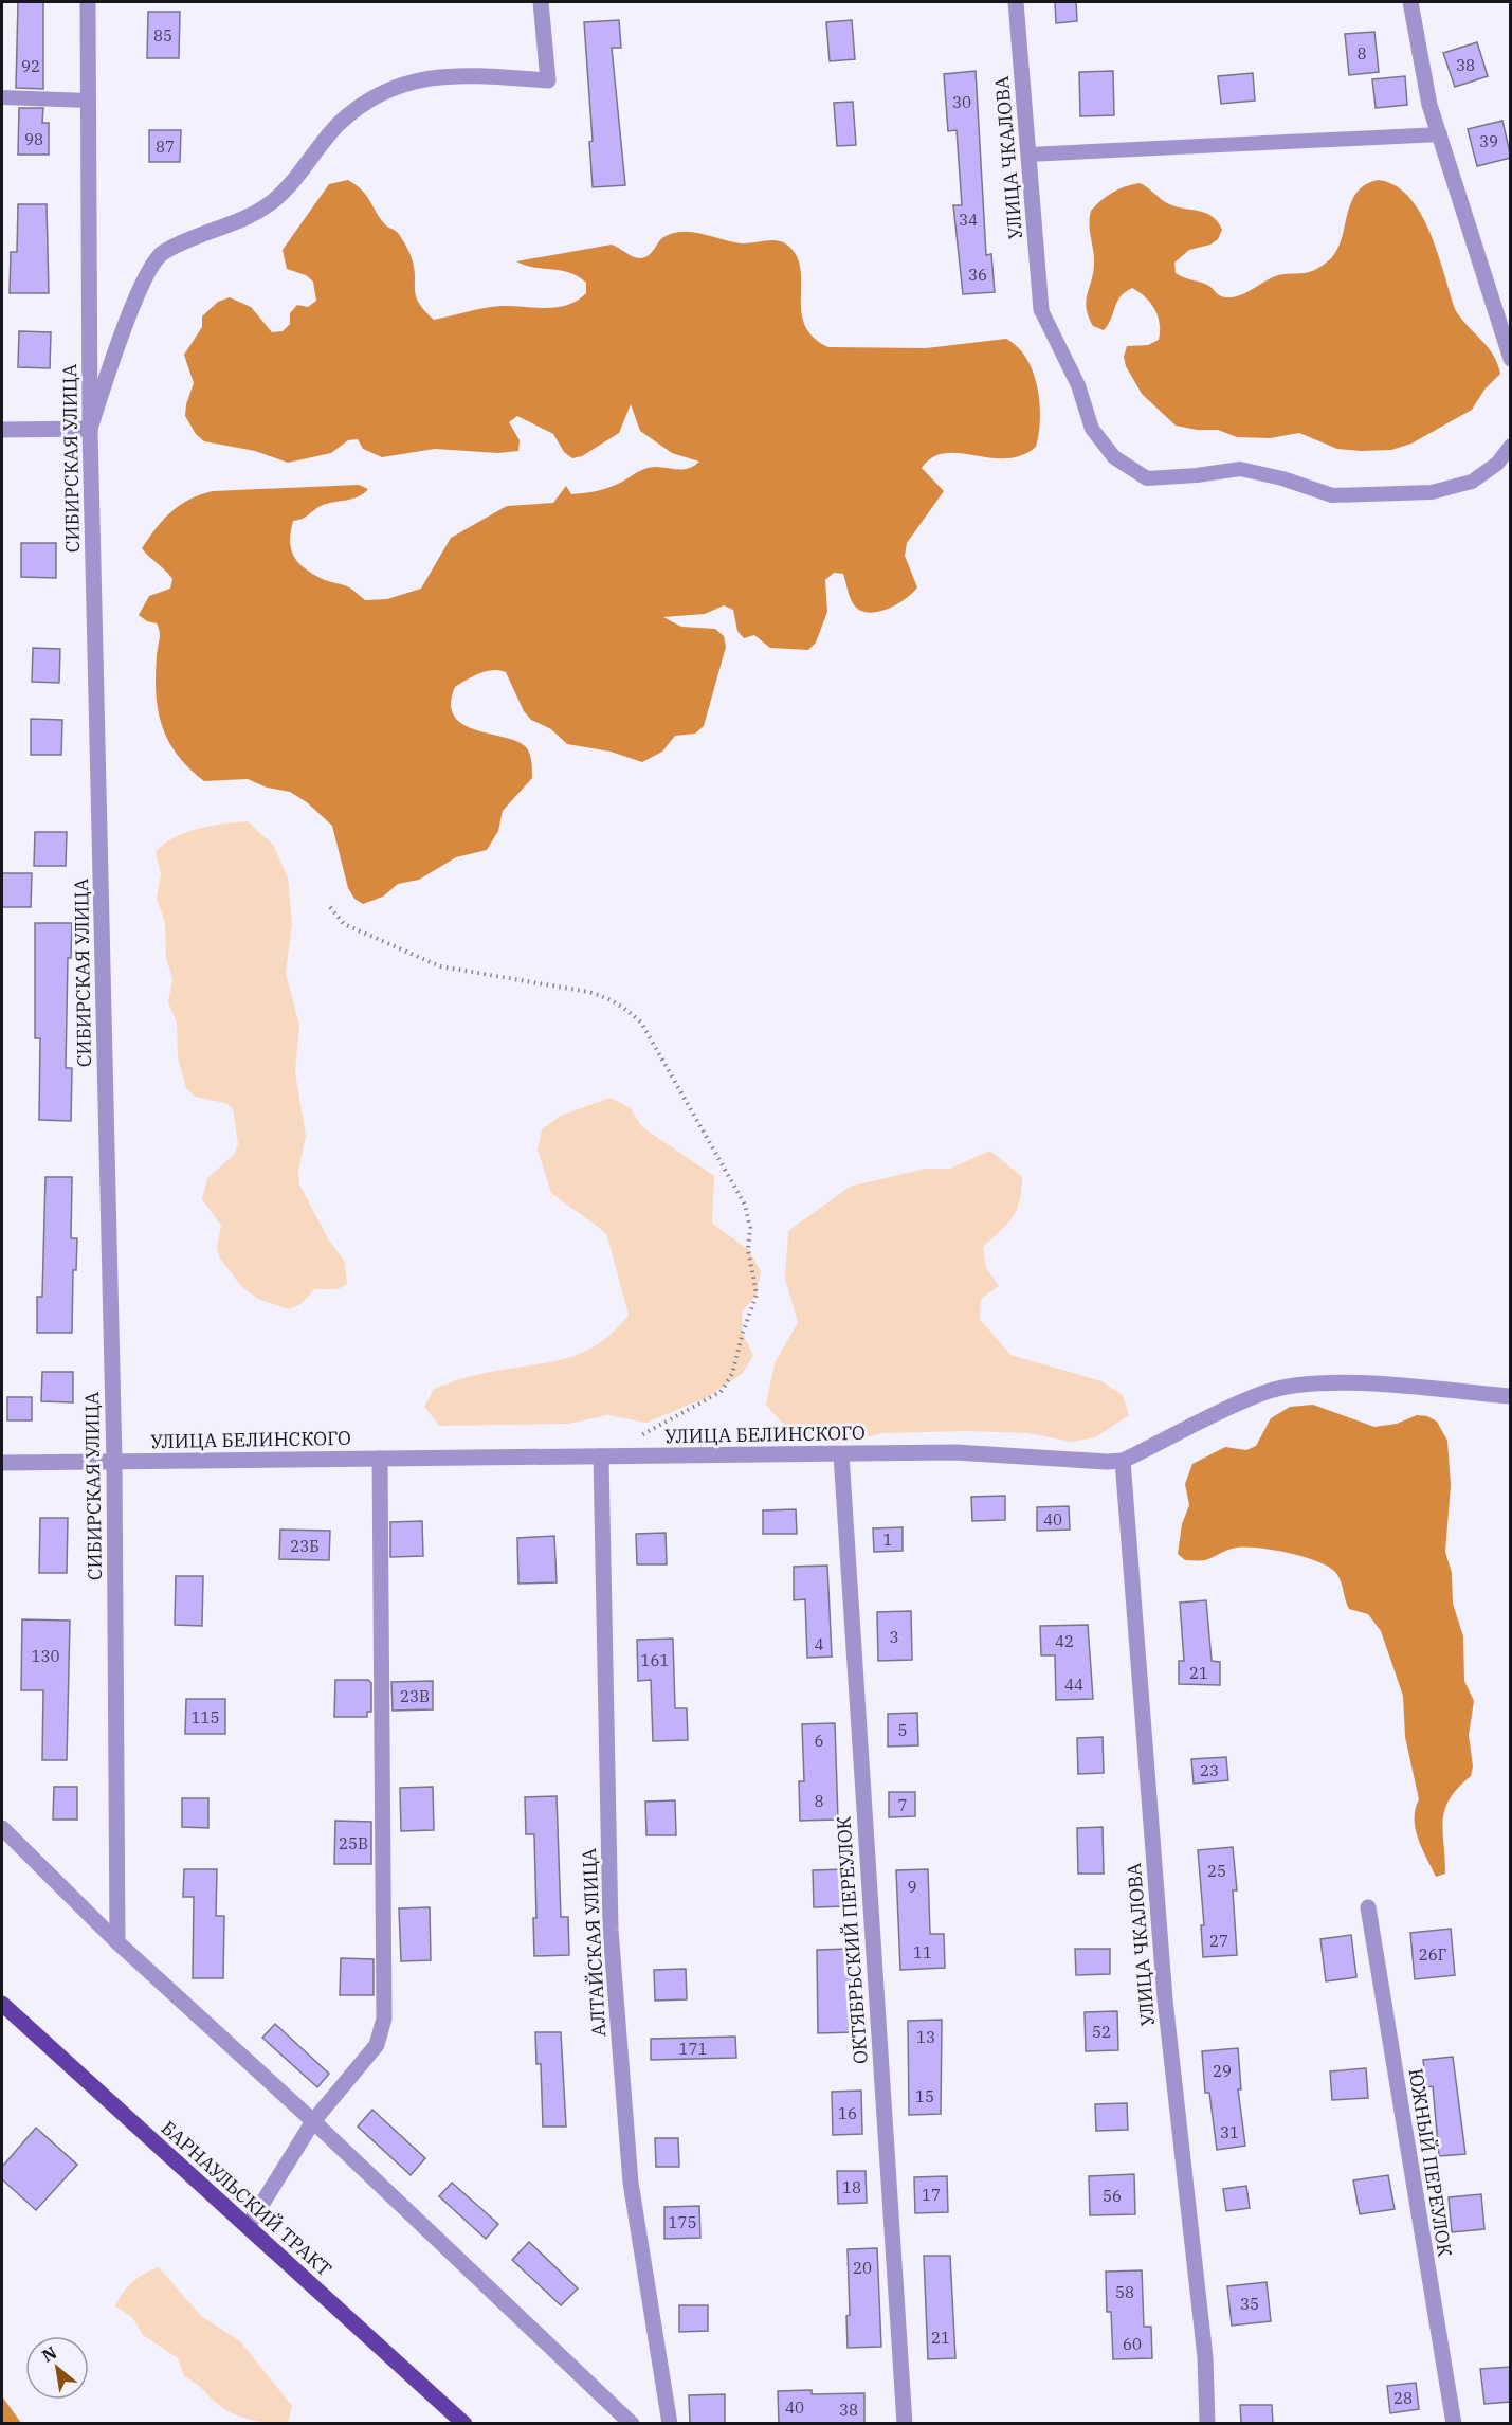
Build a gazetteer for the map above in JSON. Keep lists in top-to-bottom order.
{
  "streets": {
    "main road": ["БАРНАУЛЬСКИЙ ТРАКТ"],
    "street": [
      "УЛИЦА ЧКАЛОВА",
      "СИБИРСКАЯ УЛИЦА",
      "УЛИЦА БЕЛИНСКОГО",
      "ОКТЯБРЬСКИЙ ПЕРЕУЛОК",
      "АЛТАЙСКАЯ УЛИЦА",
      "ЮЖНЫЙ ПЕРЕУЛОК"
    ]
  },
  "crossings": [
    ["УЛИЦА ЧКАЛОВА", "УЛИЦА БЕЛИНСКОГО"],
    ["СИБИРСКАЯ УЛИЦА", "УЛИЦА БЕЛИНСКОГО"],
    ["УЛИЦА БЕЛИНСКОГО", "ОКТЯБРЬСКИЙ ПЕРЕУЛОК"],
    ["УЛИЦА БЕЛИНСКОГО", "АЛТАЙСКАЯ УЛИЦА"]
  ],
  "house_numbers": [
    "85",
    "8",
    "38",
    "92",
    "30",
    "98",
    "39",
    "87",
    "34",
    "36",
    "40",
    "1",
    "23Б",
    "3",
    "42",
    "4",
    "130",
    "161",
    "21",
    "44",
    "23В",
    "115",
    "5",
    "6",
    "23",
    "8",
    "7",
    "25В",
    "25",
    "9",
    "27",
    "11",
    "26Г",
    "52",
    "13",
    "171",
    "29",
    "15",
    "16",
    "31",
    "18",
    "17",
    "56",
    "175",
    "20",
    "58",
    "35",
    "21",
    "60",
    "28",
    "40",
    "38"
  ],
  "north": "top left"
}
